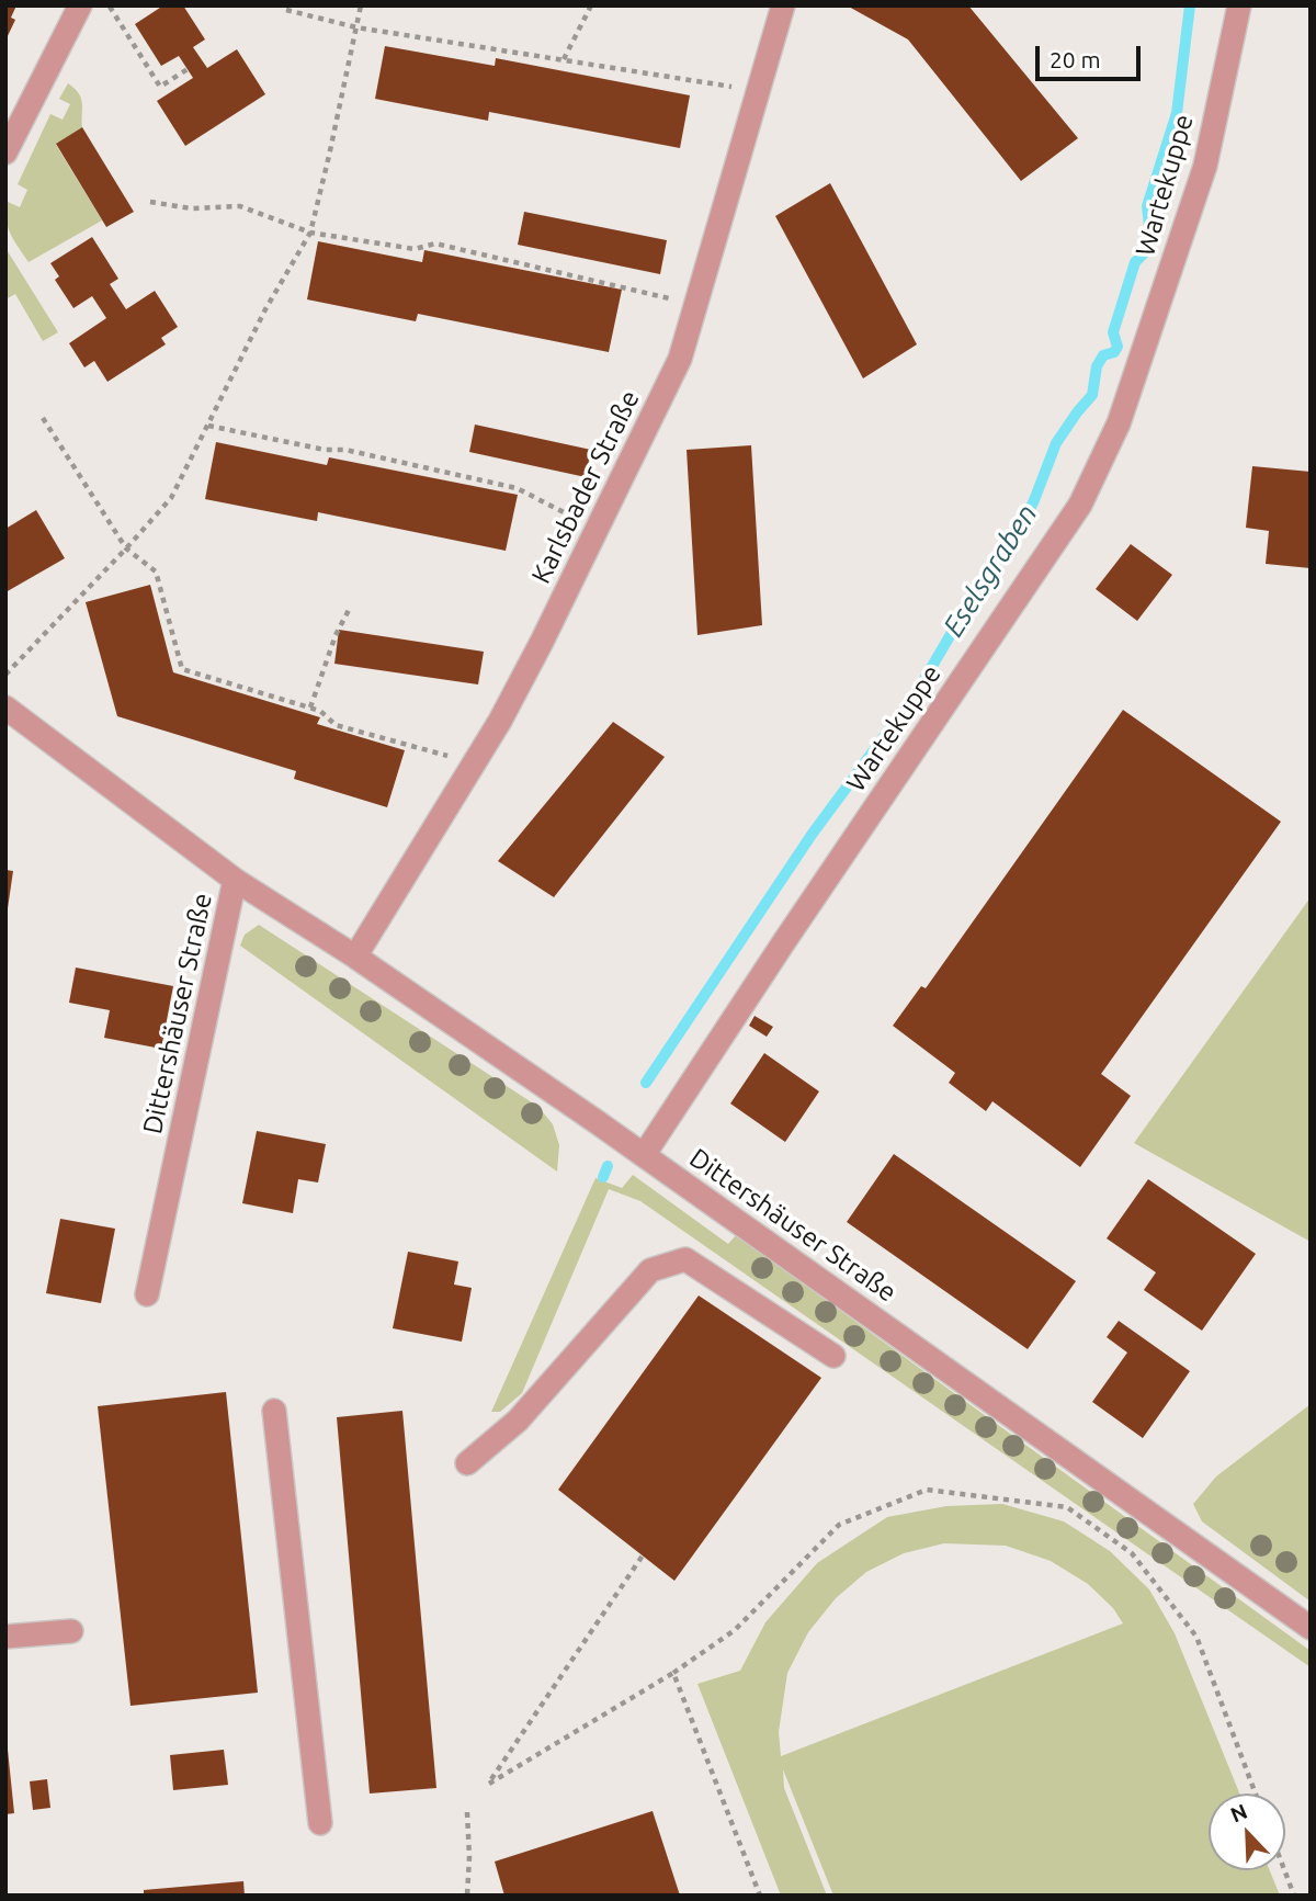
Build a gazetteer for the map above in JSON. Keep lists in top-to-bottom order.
{
  "streets": {
    "street": ["Wartekuppe", "Karlsbader Straße", "Dittershäuser Straße"]
  },
  "crossings": [
    ["Wartekuppe", "Dittershäuser Straße"],
    ["Karlsbader Straße", "Dittershäuser Straße"]
  ],
  "water": ["Eselsgraben"],
  "scale_bar": "20 m",
  "north": "top left"
}
